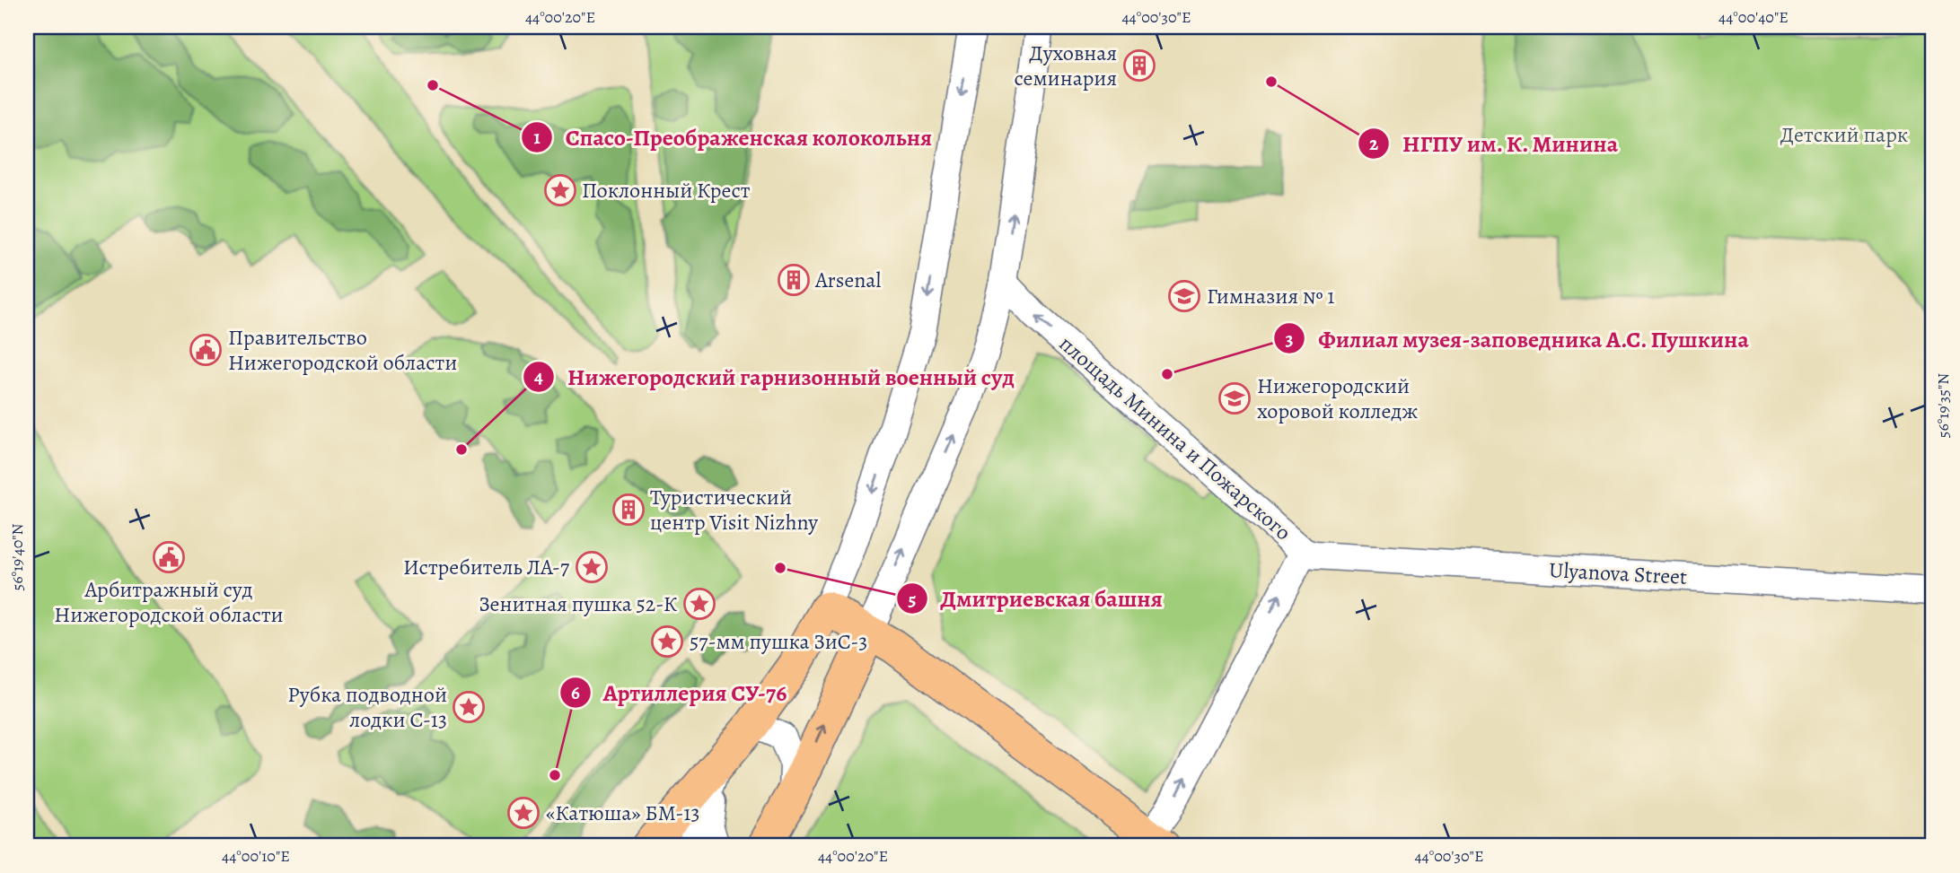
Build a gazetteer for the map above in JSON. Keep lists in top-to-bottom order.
{
  "streets": {
    "main road": ["площадь Минина и Пожарского"],
    "street": ["Ulyanova Street"]
  },
  "crossings": [
    ["площадь Минина и Пожарского", "Ulyanova Street"]
  ],
  "parks": ["Детский парк"],
  "places": {
    "building": ["Духовная семинария", "Arsenal", "Туристический центр Visit Nizhny"],
    "other": [
      "НГПУ им. К. Минина",
      "Спасо-Преображенская колокольня",
      "Филиал музея-заповедника А.С. Пушкина",
      "Нижегородский гарнизонный военный суд",
      "Дмитриевская башня",
      "Артиллерия СУ-76"
    ],
    "place": [
      "Поклонный Крест",
      "Истребитель ЛА-7",
      "Зенитная пушка 52-К",
      "57-мм пушка ЗиС-3",
      "Рубка подводной лодки С-13",
      "«Катюша» БМ-13"
    ],
    "school or university": ["Гимназия № 1", "Нижегородский хоровой колледж"],
    "public building": ["Правительство Нижегородской области", "Арбитражный суд Нижегородской области"]
  },
  "coordinates": [
    "44°00'20\"E",
    "44°00'30\"E",
    "44°00'40\"E",
    "56°19'35\"N",
    "56°19'40\"N",
    "44°00'10\"E"
  ]
}
